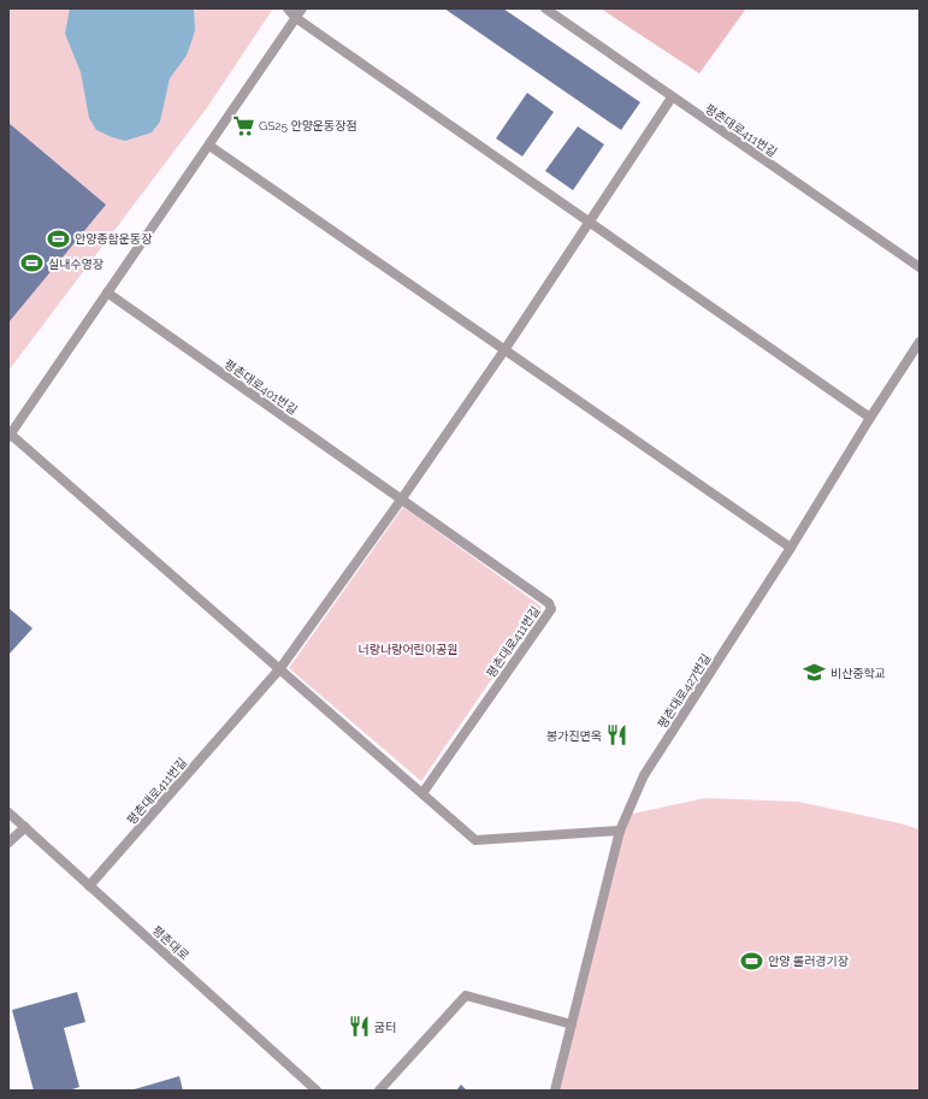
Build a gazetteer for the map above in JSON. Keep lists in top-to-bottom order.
{
  "streets": {
    "street": [
      "평촌대로411번길",
      "평촌대로401번길",
      "평촌대로427번길",
      "평촌대로"
    ]
  },
  "crossings": [
    ["평촌대로411번길", "평촌대로401번길"],
    ["평촌대로411번길", "평촌대로"]
  ],
  "parks": ["너랑나랑어린이공원"],
  "places": {
    "supermarket": ["GS25 안양운동장점"],
    "sports": ["안양종합운동장", "실내수영장", "안양 롤러경기장"],
    "school or university": ["비산중학교"],
    "restaurant": ["봉가진면옥", "굼터"]
  }
}
